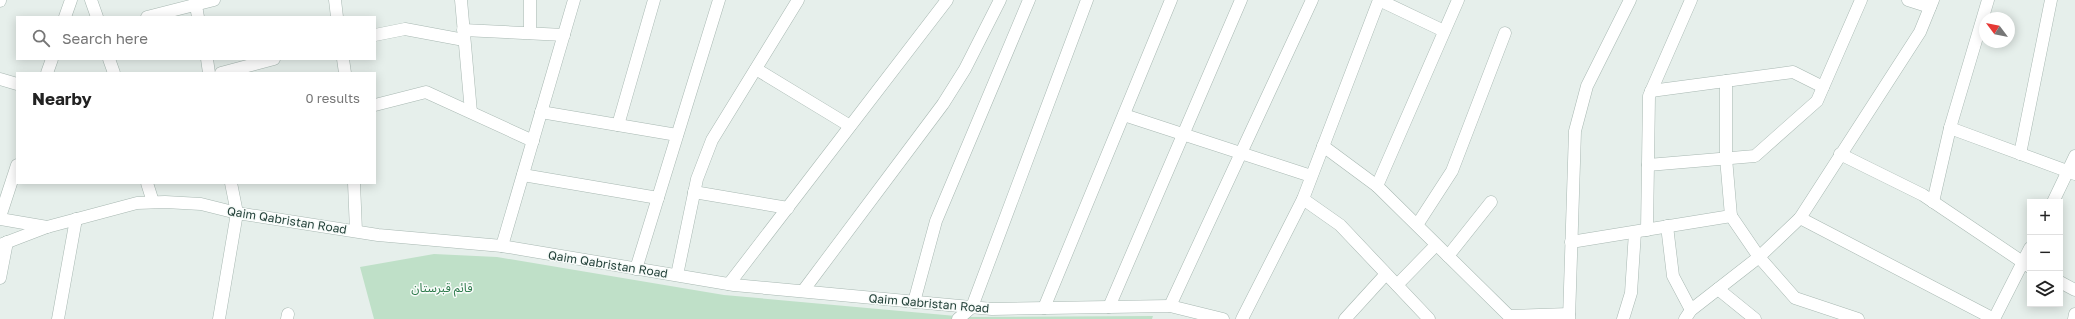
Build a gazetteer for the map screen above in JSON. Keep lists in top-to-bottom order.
{
  "streets": {
    "street": ["Qaim Qabristan Road"]
  },
  "parks": ["قائم قبرستان"],
  "north": "top left",
  "page": {
    "search": "Search here",
    "heading": ["Nearby", "0 results"],
    "map_buttons": ["+", "−"]
  }
}
